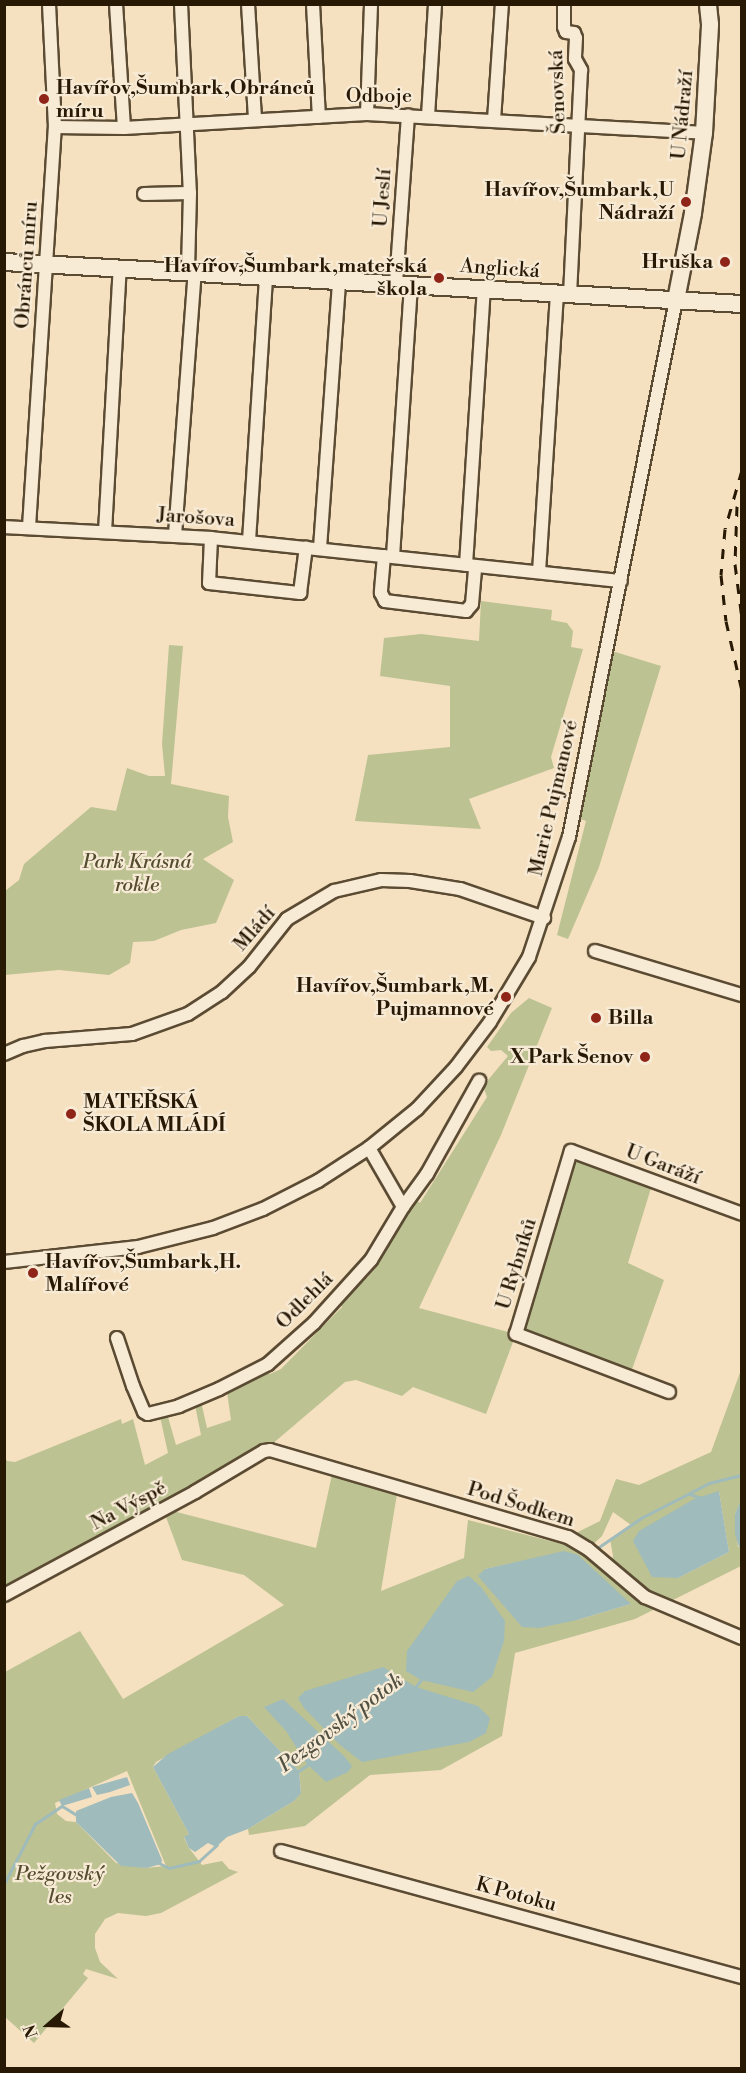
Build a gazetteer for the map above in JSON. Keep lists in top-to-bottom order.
{
  "streets": {
    "street": [
      "Šenovská",
      "Odboje",
      "U Nádraží",
      "U Jeslí",
      "Obránců míru",
      "Anglická",
      "Jarošova",
      "Marie Pujmanové",
      "Mládí",
      "U Garáží",
      "U Rybníků",
      "Odlehlá",
      "Pod Šodkem",
      "Na Výspě",
      "K Potoku"
    ]
  },
  "crossings": [
    ["Šenovská", "Odboje"],
    ["Šenovská", "Anglická"],
    ["Šenovská", "Jarošova"],
    ["Odboje", "U Nádraží"],
    ["Odboje", "U Jeslí"],
    ["Odboje", "Obránců míru"],
    ["U Nádraží", "Anglická"],
    ["U Nádraží", "Marie Pujmanové"],
    ["U Jeslí", "Anglická"],
    ["U Jeslí", "Jarošova"],
    ["Obránců míru", "Anglická"],
    ["Obránců míru", "Jarošova"],
    ["Anglická", "Marie Pujmanové"],
    ["Jarošova", "Marie Pujmanové"],
    ["Marie Pujmanové", "Mládí"],
    ["U Garáží", "U Rybníků"],
    ["Pod Šodkem", "Na Výspě"]
  ],
  "water": ["Pezgovský potok"],
  "parks": ["Park Krásná rokle", "Pežgovský les"],
  "places": [
    "Havířov,Šumbark,Obránců míru",
    "Havířov,Šumbark,U Nádraží",
    "Hruška",
    "Havířov,Šumbark,mateřská škola",
    "Havířov,Šumbark,M. Pujmannové",
    "Billa",
    "X Park Šenov",
    "MATEŘSKÁ ŠKOLA MLÁDÍ",
    "Havířov,Šumbark,H. Malířové"
  ],
  "north": "left"
}
